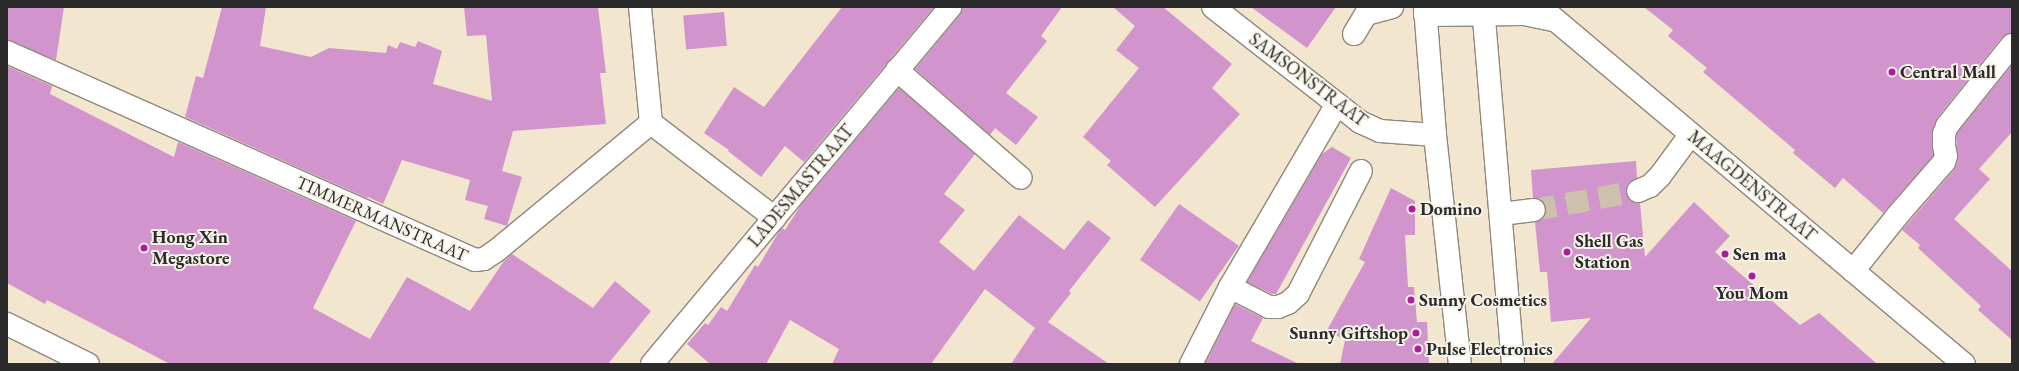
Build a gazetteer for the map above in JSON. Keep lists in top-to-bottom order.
{
  "streets": {
    "street": [
      "SAMSONSTRAAT",
      "LADESMASTRAAT",
      "MAAGDENSTRAAT",
      "TIMMERMANSTRAAT"
    ]
  },
  "places": [
    "Central Mall",
    "Domino",
    "Hong Xin Megastore",
    "Shell Gas Station",
    "Sen ma",
    "You Mom",
    "Sunny Cosmetics",
    "Sunny Giftshop",
    "Pulse Electronics"
  ]
}
